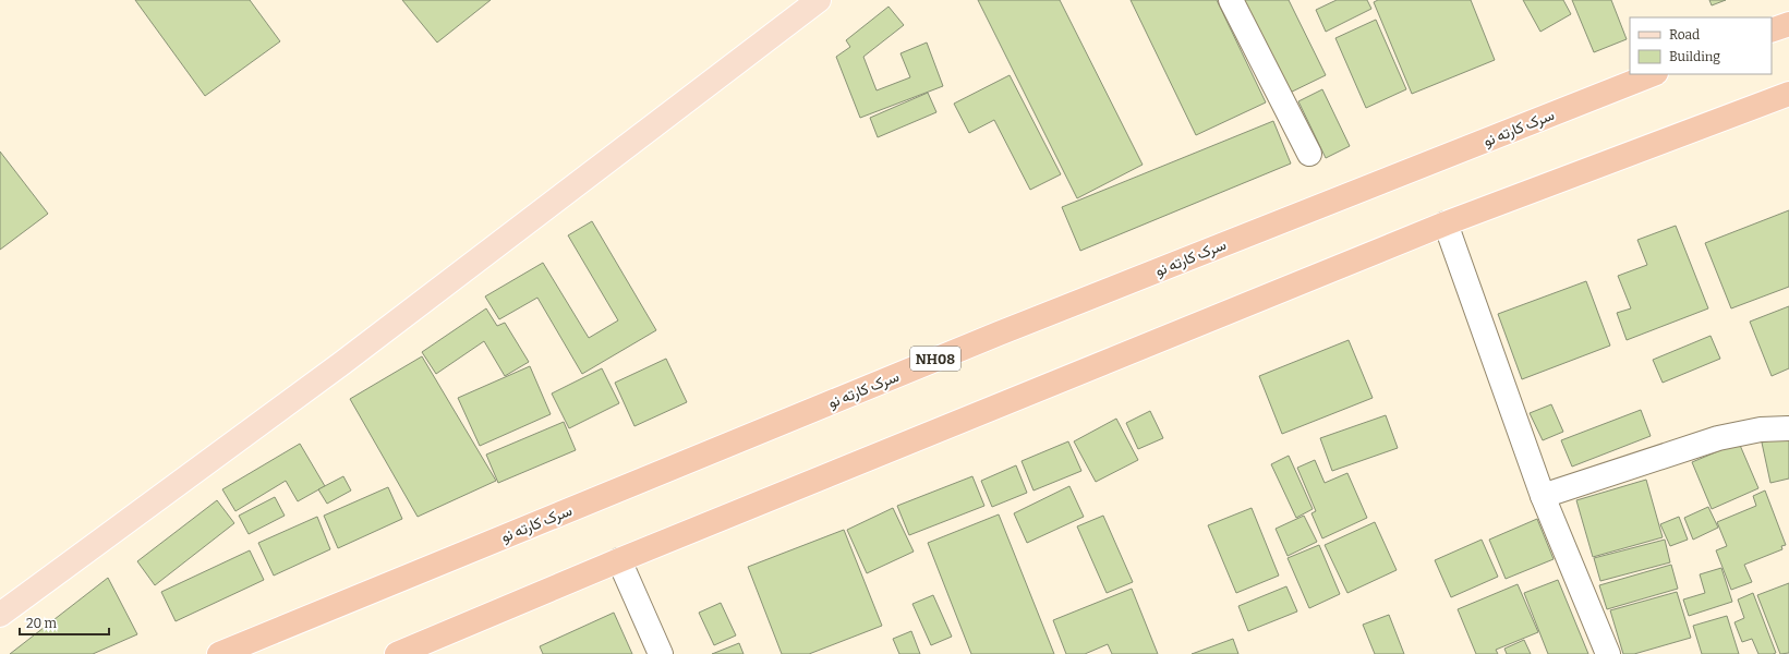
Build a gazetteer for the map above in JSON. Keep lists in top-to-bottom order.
{
  "streets": {
    "highway": ["سرک کارته نو", "NH08"]
  },
  "legend": ["Road", "Building"],
  "scale_bar": "20 m"
}
